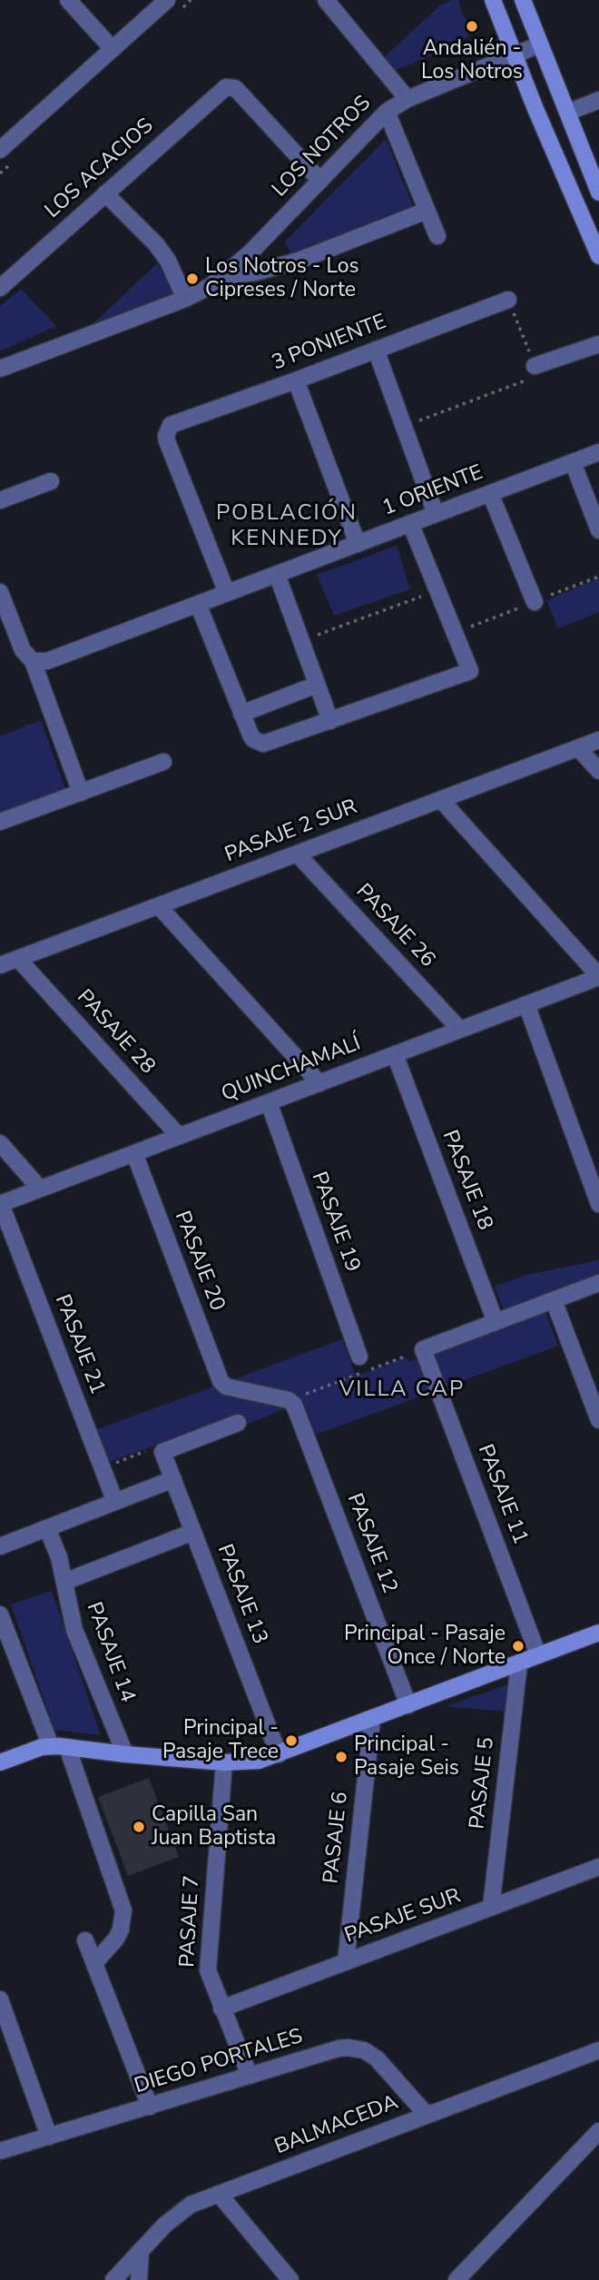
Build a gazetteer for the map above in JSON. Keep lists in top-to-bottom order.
{
  "streets": {
    "street": [
      "LOS NOTROS",
      "LOS ACACIOS",
      "3 PONIENTE",
      "1 ORIENTE",
      "PASAJE 2 SUR",
      "PASAJE 26",
      "PASAJE 28",
      "QUINCHAMALÍ",
      "PASAJE 18",
      "PASAJE 19",
      "PASAJE 20",
      "PASAJE 21",
      "PASAJE 11",
      "PASAJE 12",
      "PASAJE 13",
      "PASAJE 14",
      "PASAJE 5",
      "PASAJE 6",
      "PASAJE SUR",
      "PASAJE 7",
      "DIEGO PORTALES",
      "BALMACEDA"
    ]
  },
  "crossings": [
    ["LOS NOTROS", "LOS ACACIOS"],
    ["3 PONIENTE", "1 ORIENTE"],
    ["PASAJE 2 SUR", "PASAJE 26"],
    ["PASAJE 2 SUR", "PASAJE 28"],
    ["PASAJE 26", "QUINCHAMALÍ"],
    ["PASAJE 28", "QUINCHAMALÍ"],
    ["QUINCHAMALÍ", "PASAJE 18"],
    ["QUINCHAMALÍ", "PASAJE 19"],
    ["QUINCHAMALÍ", "PASAJE 20"],
    ["QUINCHAMALÍ", "PASAJE 21"],
    ["PASAJE 18", "PASAJE 11"],
    ["PASAJE 20", "PASAJE 12"],
    ["PASAJE 5", "PASAJE SUR"],
    ["PASAJE 6", "PASAJE SUR"],
    ["PASAJE SUR", "PASAJE 7"],
    ["PASAJE 7", "DIEGO PORTALES"],
    ["DIEGO PORTALES", "BALMACEDA"]
  ],
  "districts": ["POBLACIÓN KENNEDY", "VILLA CAP"],
  "places": [
    "Andalién - Los Notros",
    "Los Notros - Los Cipreses / Norte",
    "Principal - Pasaje Once / Norte",
    "Principal - Pasaje Trece",
    "Principal - Pasaje Seis",
    "Capilla San Juan Baptista"
  ]
}
